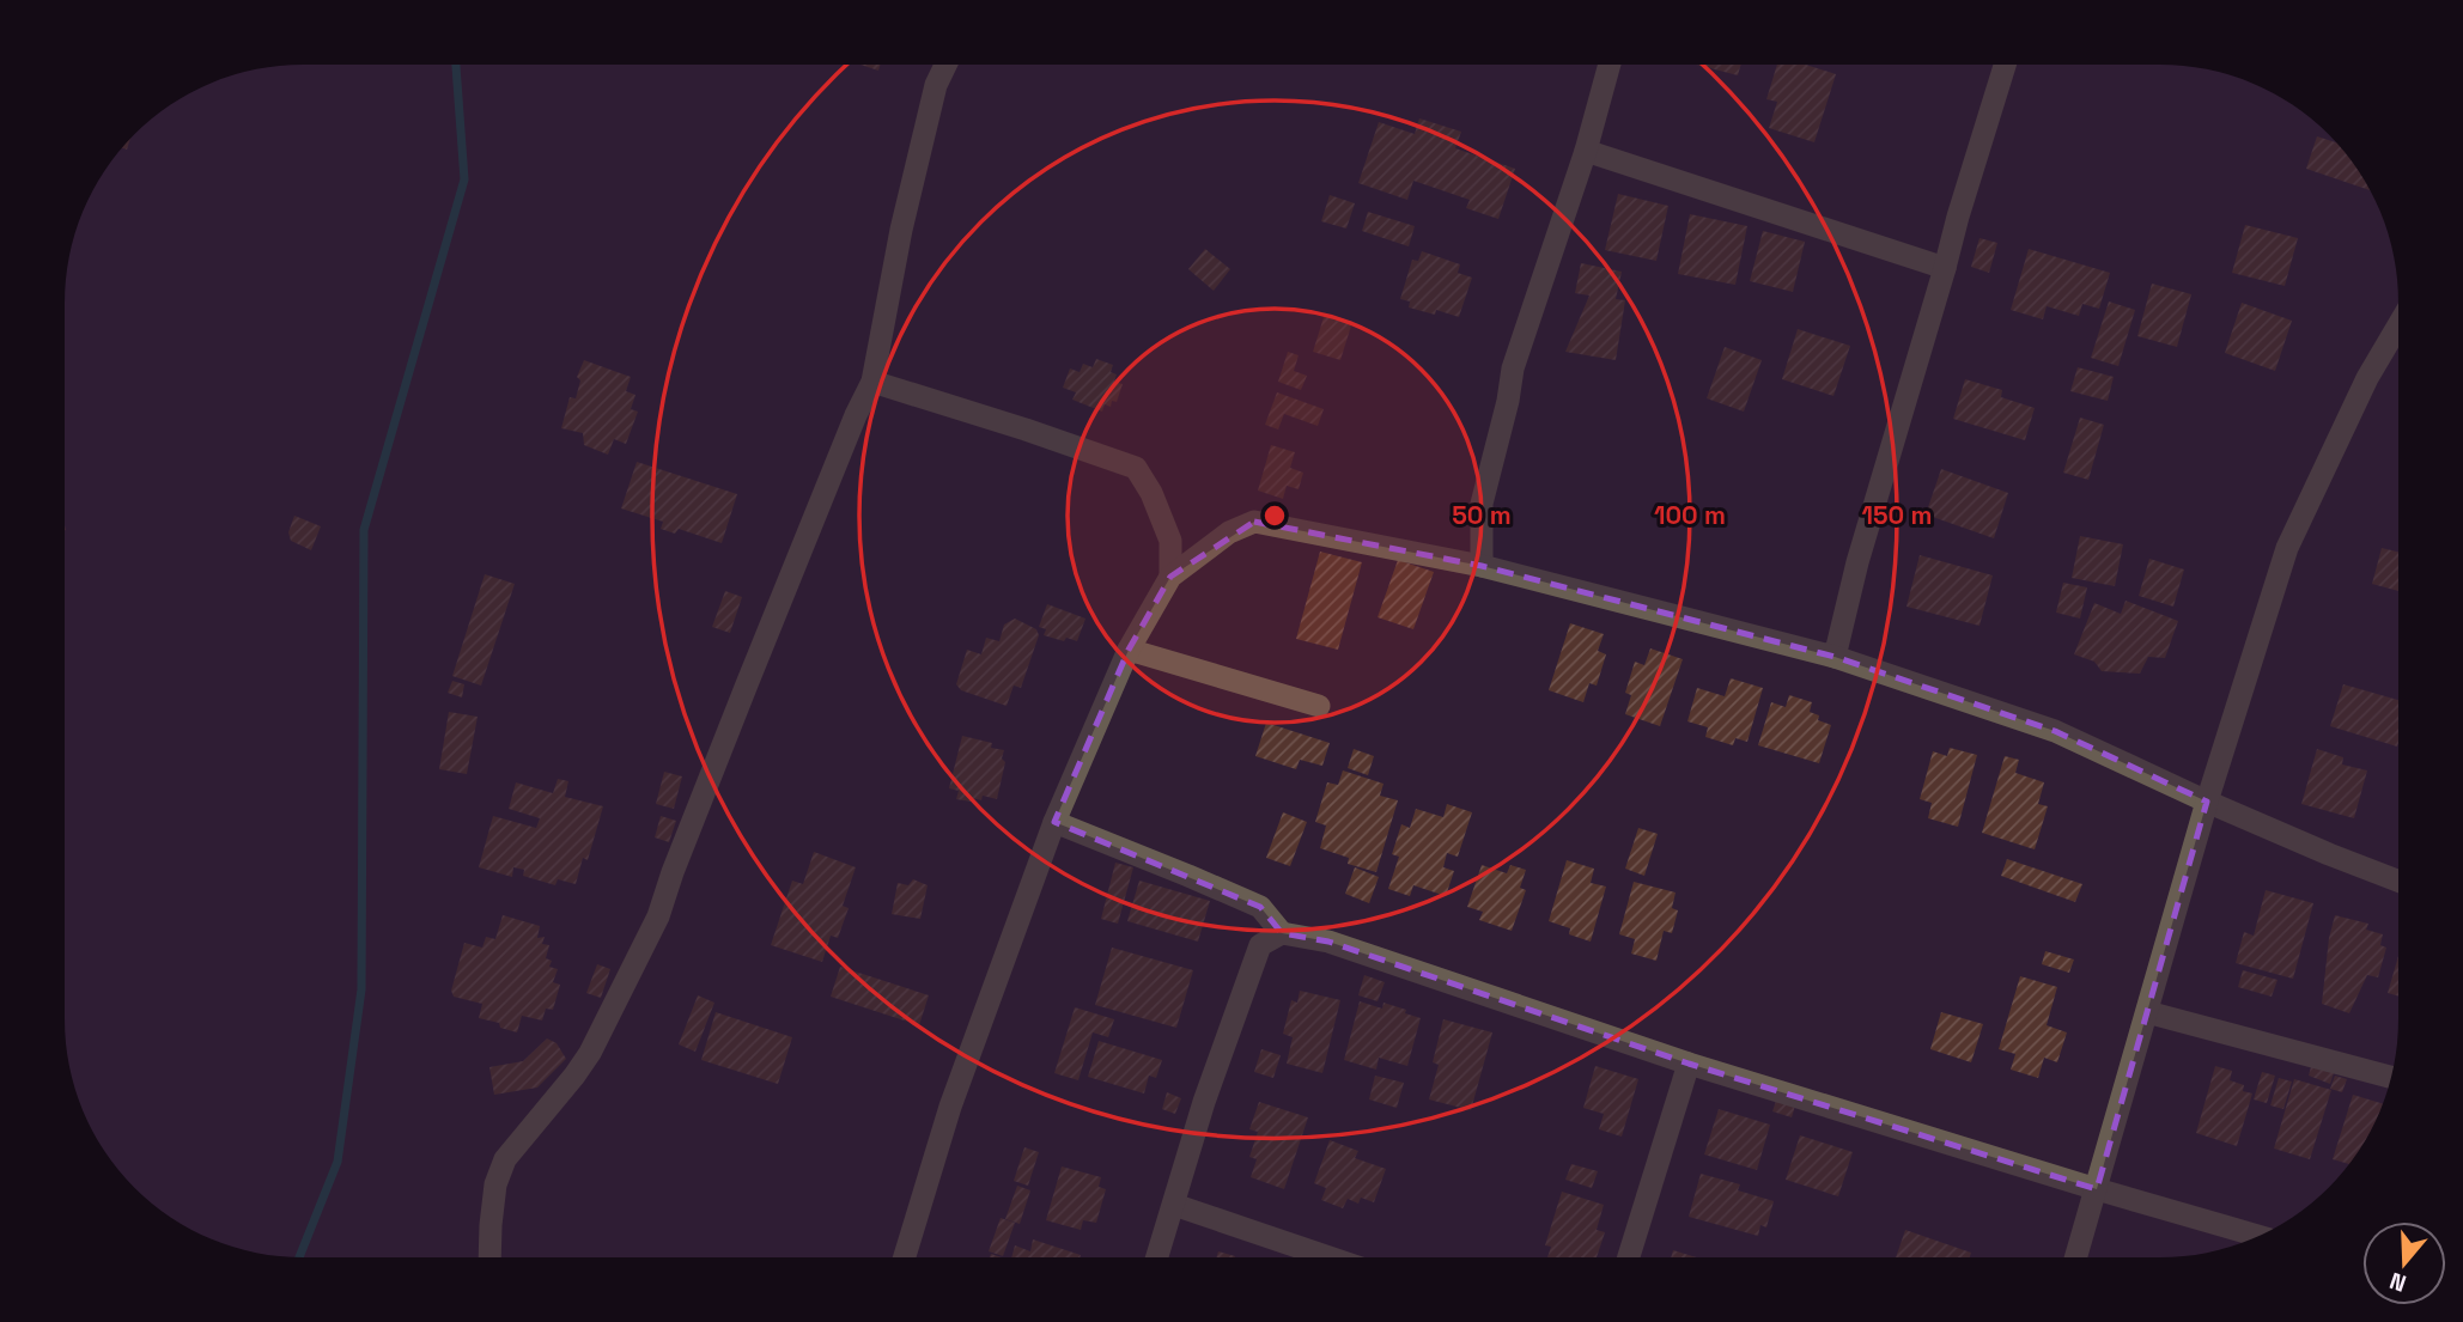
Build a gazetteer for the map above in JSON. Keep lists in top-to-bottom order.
{
  "north": "bottom",
  "rings": ["50 m", "100 m", "150 m"]
}
